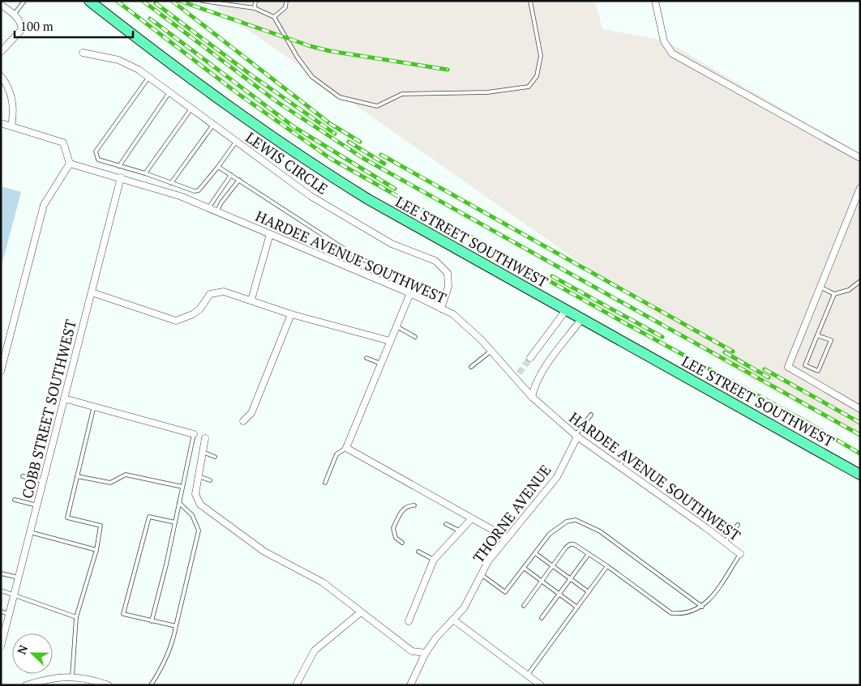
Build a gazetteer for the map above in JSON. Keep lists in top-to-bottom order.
{
  "streets": {
    "main road": ["LEE STREET SOUTHWEST"],
    "street": [
      "LEWIS CIRCLE",
      "HARDEE AVENUE SOUTHWEST",
      "COBB STREET SOUTHWEST",
      "THORNE AVENUE"
    ]
  },
  "crossings": [
    ["LEWIS CIRCLE", "HARDEE AVENUE SOUTHWEST"],
    ["HARDEE AVENUE SOUTHWEST", "COBB STREET SOUTHWEST"],
    ["HARDEE AVENUE SOUTHWEST", "THORNE AVENUE"]
  ],
  "scale_bar": "100 m",
  "north": "left"
}
